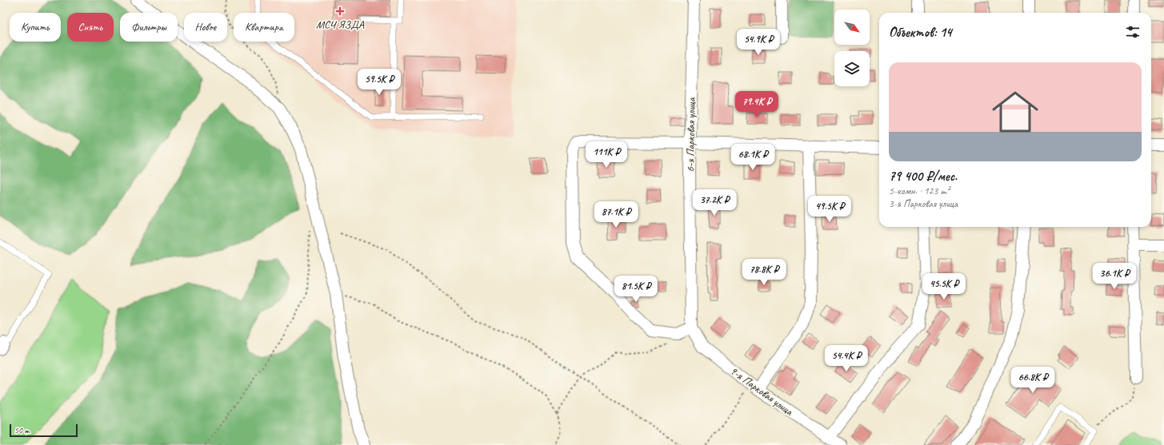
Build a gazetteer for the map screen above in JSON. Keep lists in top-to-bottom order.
{
  "streets": {
    "street": ["6-я Парковая улица", "9-я Парковая улица"]
  },
  "crossings": [
    ["6-я Парковая улица", "9-я Парковая улица"]
  ],
  "places": {
    "health": ["МСЧ ЯЗДА"]
  },
  "scale_bar": "50 m",
  "north": "bottom right",
  "page": {
    "chip": [
      "Купить",
      "Снять",
      "Фильтры",
      "Новое",
      "Квартира"
    ],
    "heading": "Объектов: 14",
    "price": [
      "54.9K ₽",
      "59.5K ₽",
      "79.4K ₽",
      "111K ₽",
      "68.1K ₽",
      "37.2K ₽",
      "49.5K ₽",
      "87.1K ₽",
      "78.8K ₽",
      "36.1K ₽",
      "45.5K ₽",
      "81.5K ₽",
      "54.4K ₽",
      "66.8K ₽"
    ],
    "list": [
      {
        "name": "79 400 ₽/мес.",
        "note": "5-комн. · 123 m² · 3-я Парковая улица"
      }
    ],
    "scale": "50 m"
  }
}
